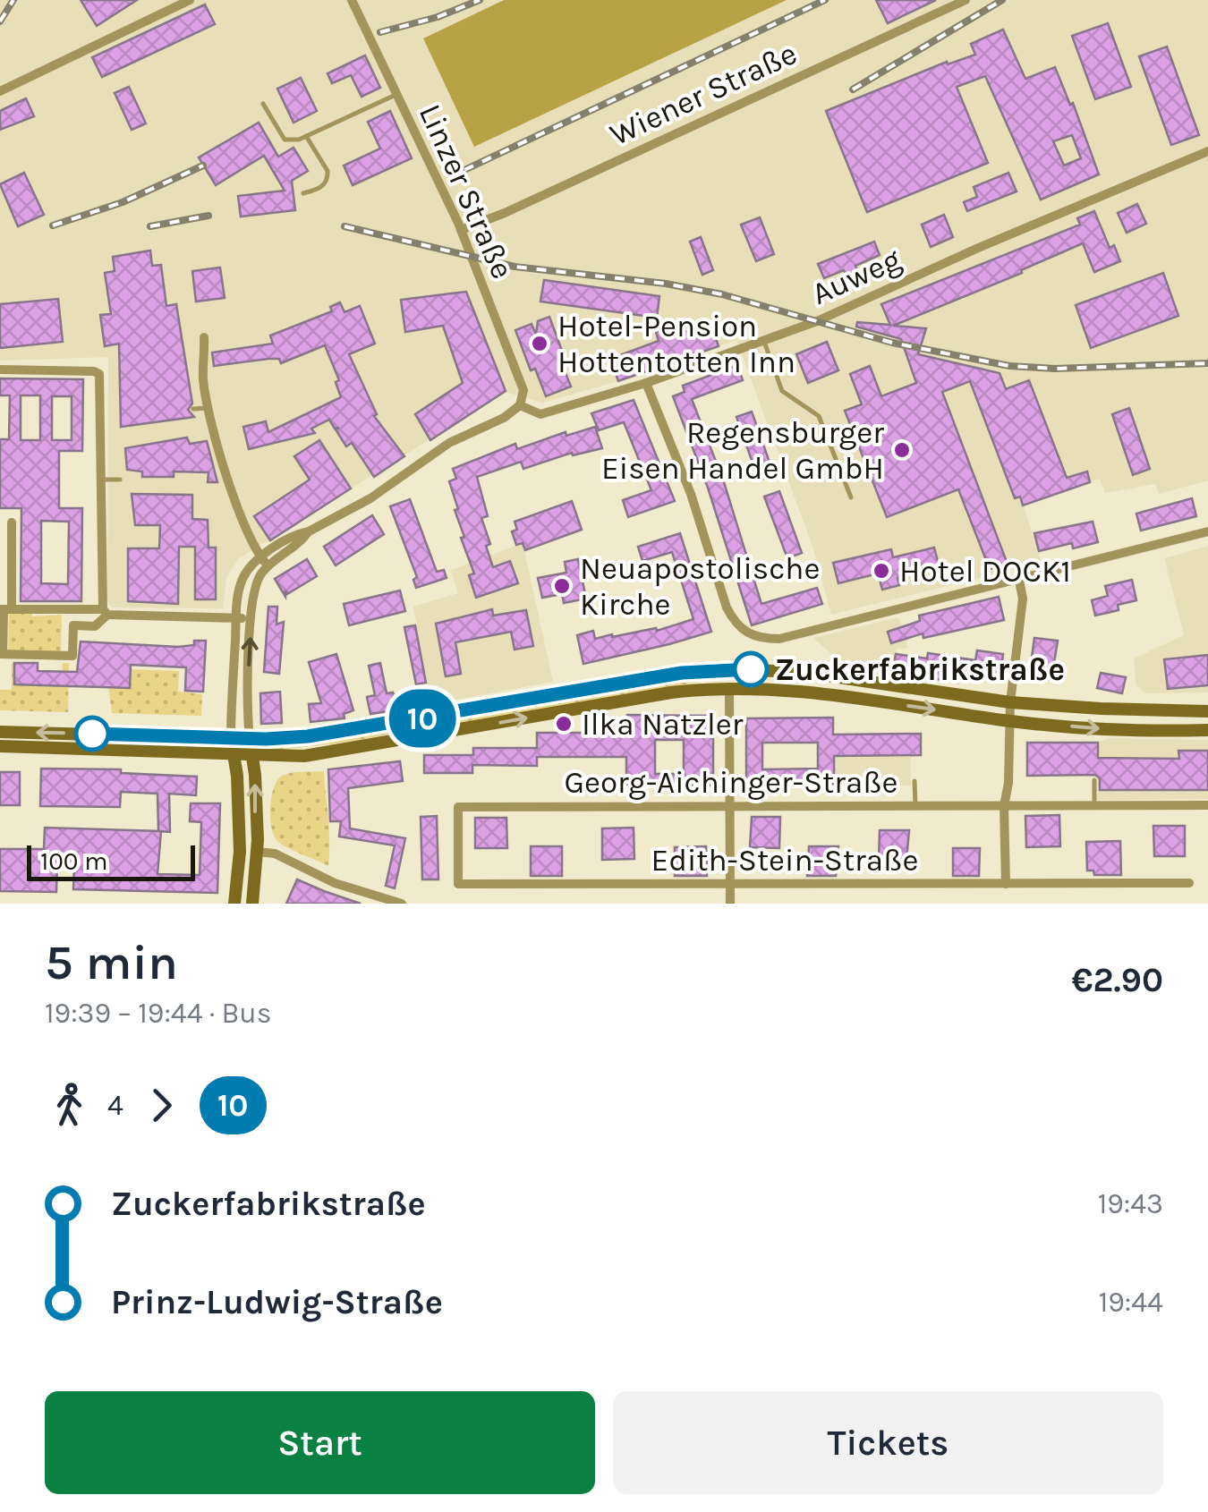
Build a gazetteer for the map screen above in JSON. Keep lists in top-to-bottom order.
{
  "streets": {
    "street": [
      "Wiener Straße",
      "Linzer Straße",
      "Auweg",
      "Georg-Aichinger-Straße",
      "Edith-Stein-Straße"
    ]
  },
  "crossings": [
    ["Wiener Straße", "Linzer Straße"],
    ["Linzer Straße", "Auweg"],
    ["Georg-Aichinger-Straße", "Edith-Stein-Straße"]
  ],
  "places": [
    "Hotel-Pension Hottentotten Inn",
    "Regensburger Eisen Handel GmbH",
    "Hotel DOCK1",
    "Neuapostolische Kirche",
    "Zuckerfabrikstraße",
    "Ilka Natzler"
  ],
  "lines": ["bus line 10"],
  "scale_bar": "100 m",
  "page": {
    "on_map": "10",
    "scale": "100 m",
    "heading": ["5 min", "19:39 – 19:44 · Bus", "€2.90"],
    "legs": ["4", "10"],
    "list": [
      {
        "name": "Zuckerfabrikstraße",
        "value": "19:43"
      },
      {
        "name": "Prinz-Ludwig-Straße",
        "value": "19:44"
      }
    ],
    "buttons": ["Start", "Tickets"]
  }
}
